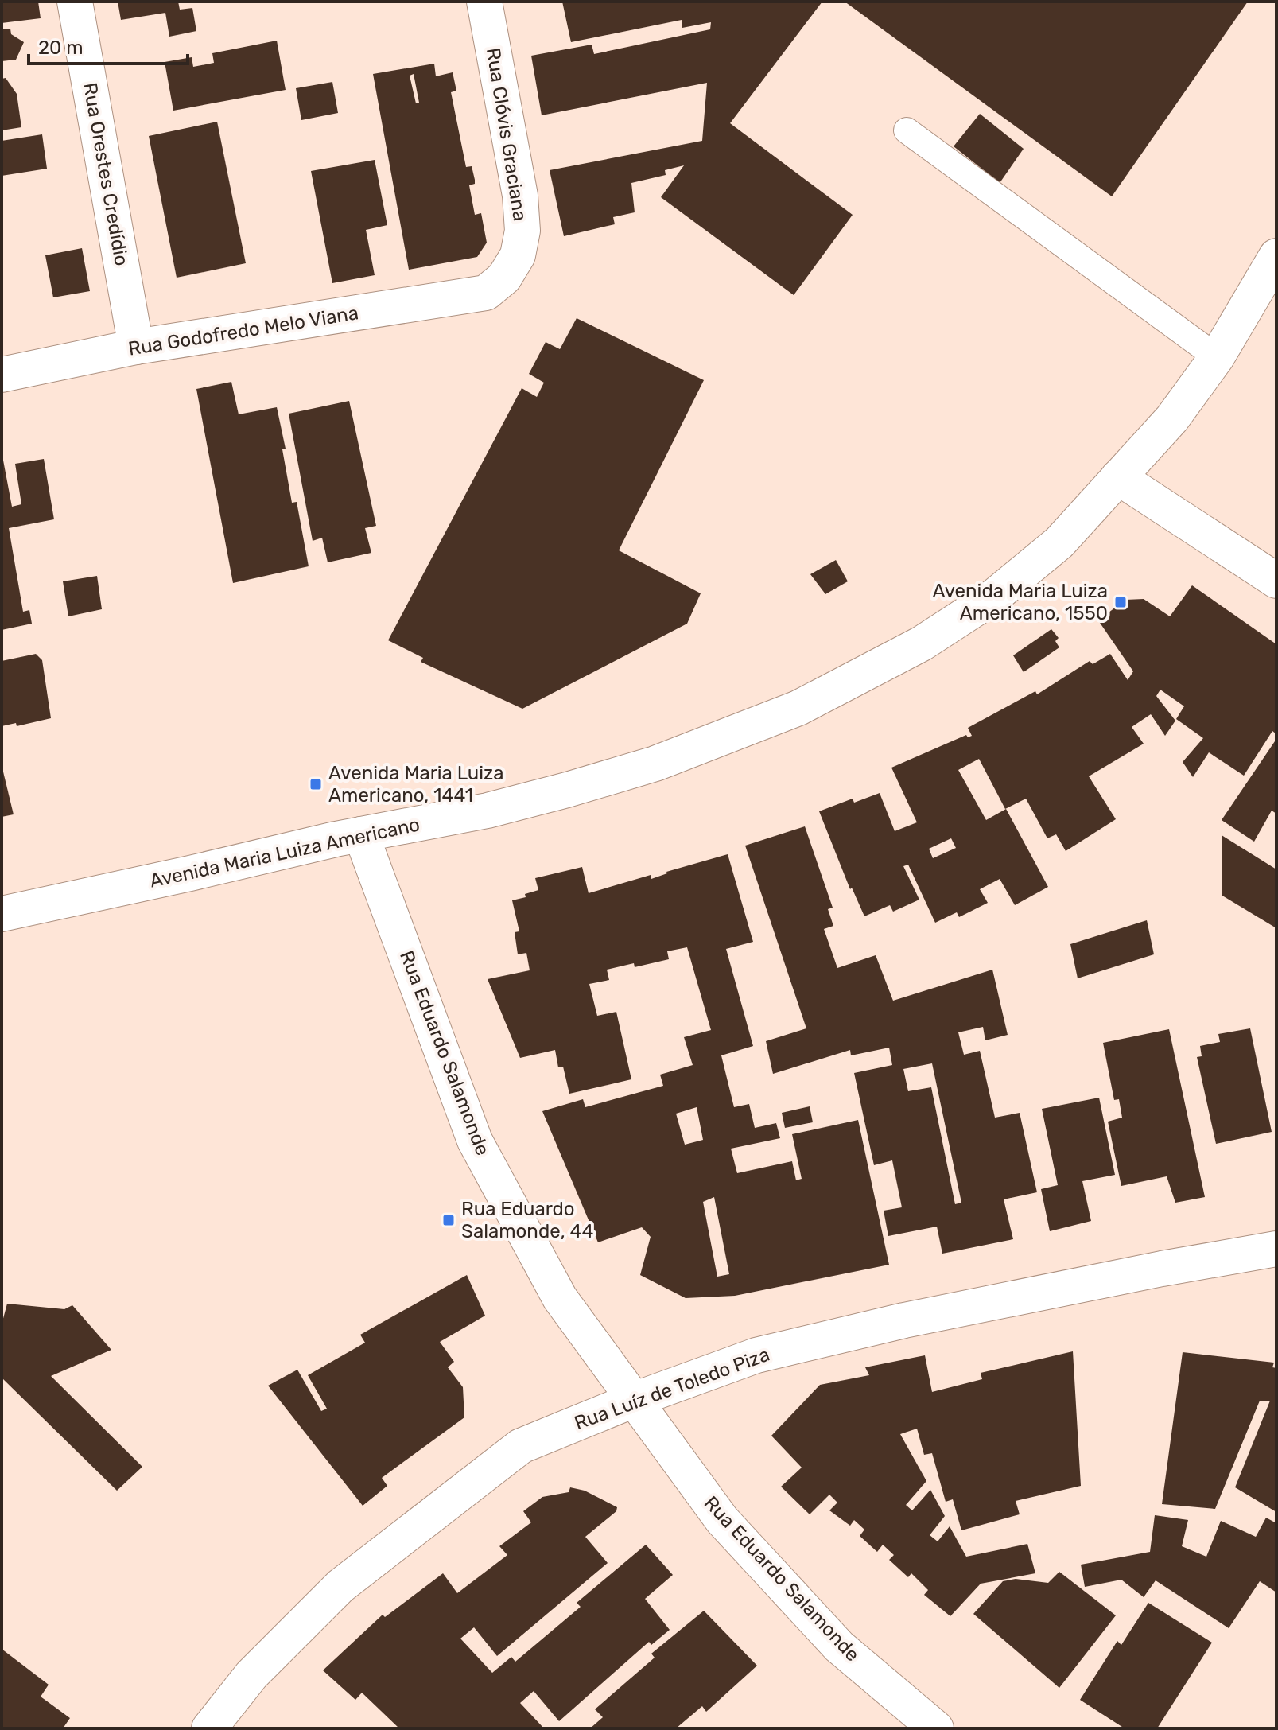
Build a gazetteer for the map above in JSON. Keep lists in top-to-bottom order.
{
  "streets": {
    "street": [
      "Rua Clóvis Graciana",
      "Rua Orestes Credídio",
      "Rua Godofredo Melo Viana",
      "Avenida Maria Luiza Americano",
      "Rua Eduardo Salamonde",
      "Rua Luíz de Toledo Piza"
    ]
  },
  "crossings": [
    ["Rua Clóvis Graciana", "Rua Godofredo Melo Viana"],
    ["Rua Orestes Credídio", "Rua Godofredo Melo Viana"],
    ["Avenida Maria Luiza Americano", "Rua Eduardo Salamonde"],
    ["Rua Eduardo Salamonde", "Rua Luíz de Toledo Piza"]
  ],
  "places": {
    "transit": ["Avenida Maria Luiza Americano, 1550", "Avenida Maria Luiza Americano, 1441", "Rua Eduardo Salamonde, 44"]
  },
  "scale_bar": "20 m"
}
